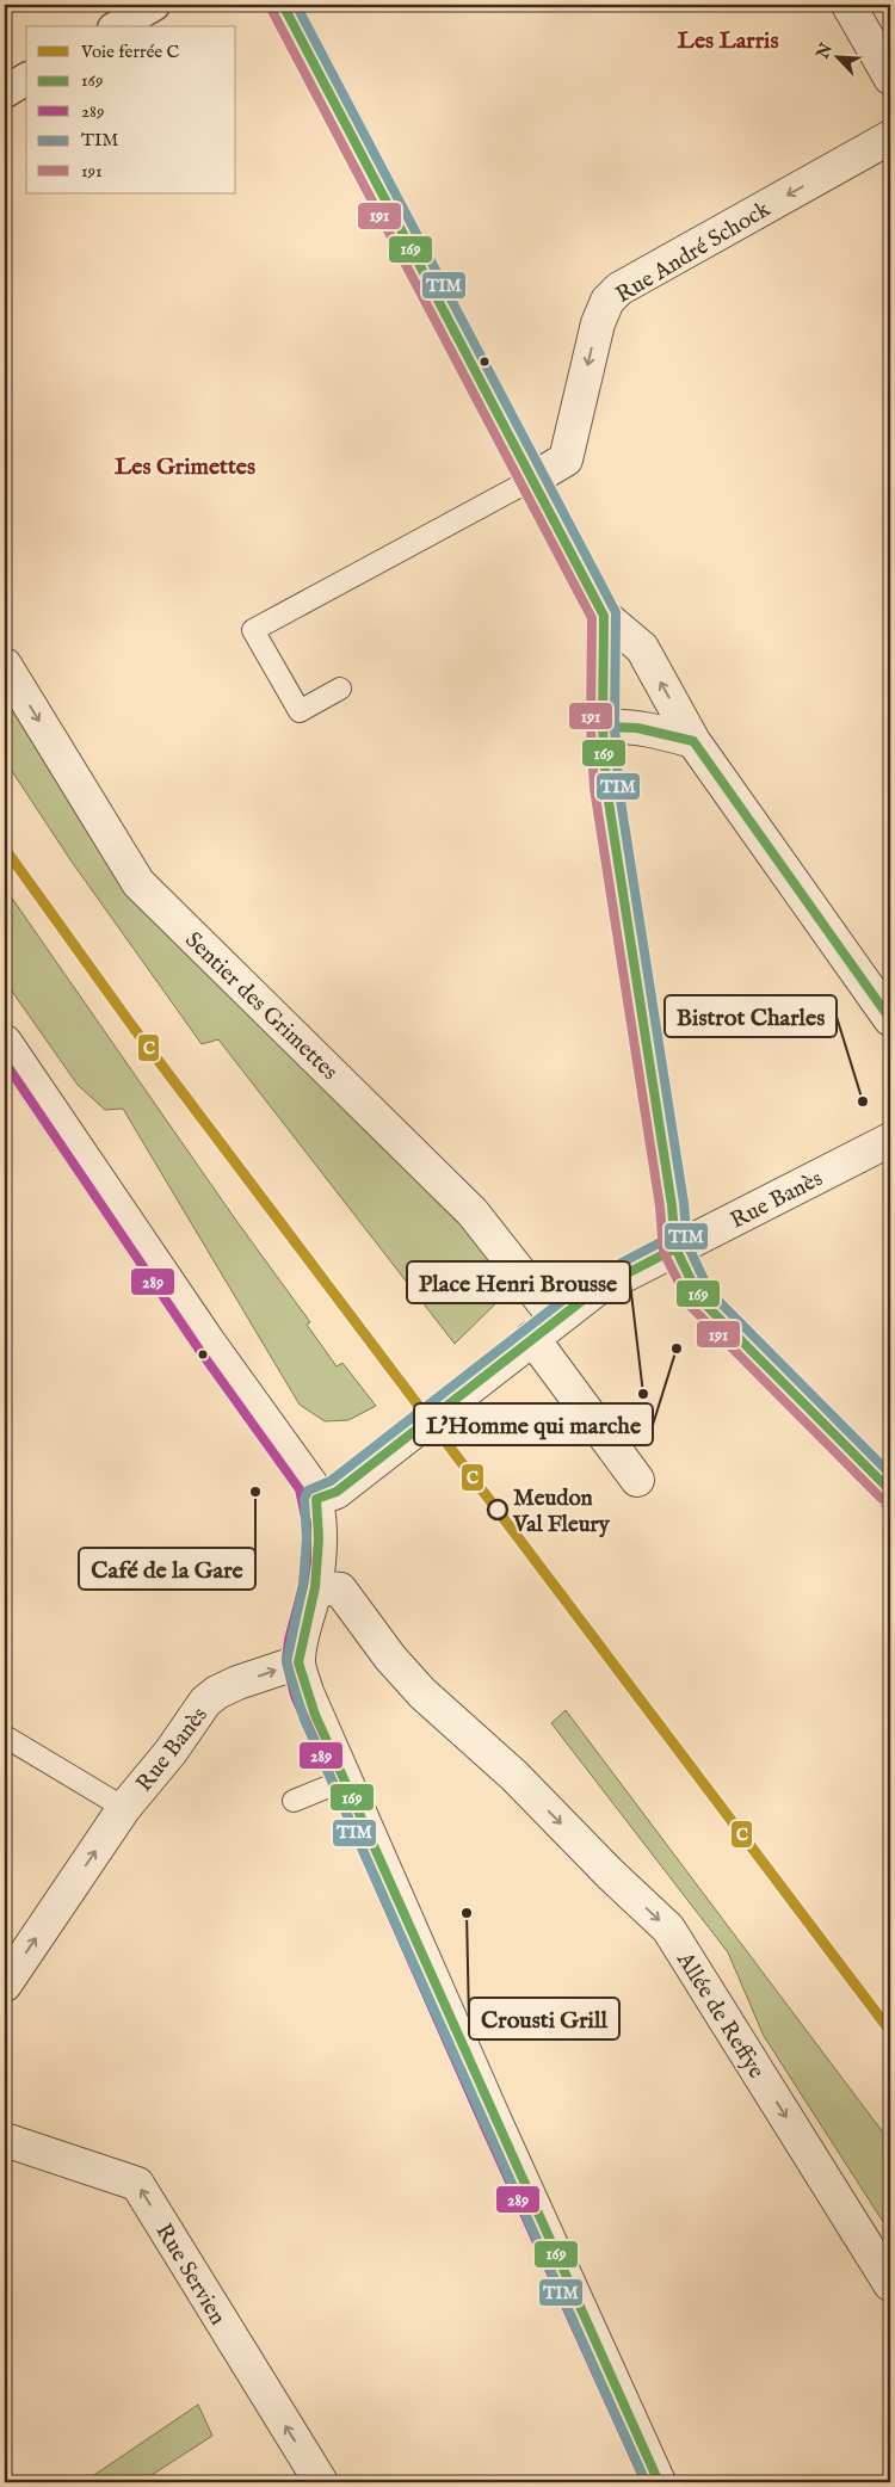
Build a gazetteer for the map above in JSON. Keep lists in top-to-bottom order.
{
  "streets": {
    "street": [
      "Rue André Schock",
      "Sentier des Grimettes",
      "Rue Banès",
      "Allée de Reffye",
      "Rue Servien"
    ]
  },
  "crossings": [
    ["Sentier des Grimettes", "Rue Banès"]
  ],
  "one_way": ["Rue André Schock", "Rue Banès", "Rue Servien"],
  "districts": ["Les Larris", "Les Grimettes"],
  "places": [
    "Bistrot Charles",
    "L'Homme qui marche",
    "Place Henri Brousse",
    "Café de la Gare",
    "Meudon Val Fleury",
    "Crousti Grill"
  ],
  "lines": [
    "transit line 169",
    "transit line TIM",
    "transit line 191",
    "rail line C",
    "transit line 289"
  ],
  "legend": [
    "Voie ferrée C",
    "169",
    "289",
    "TIM",
    "191"
  ],
  "north": "top left"
}
